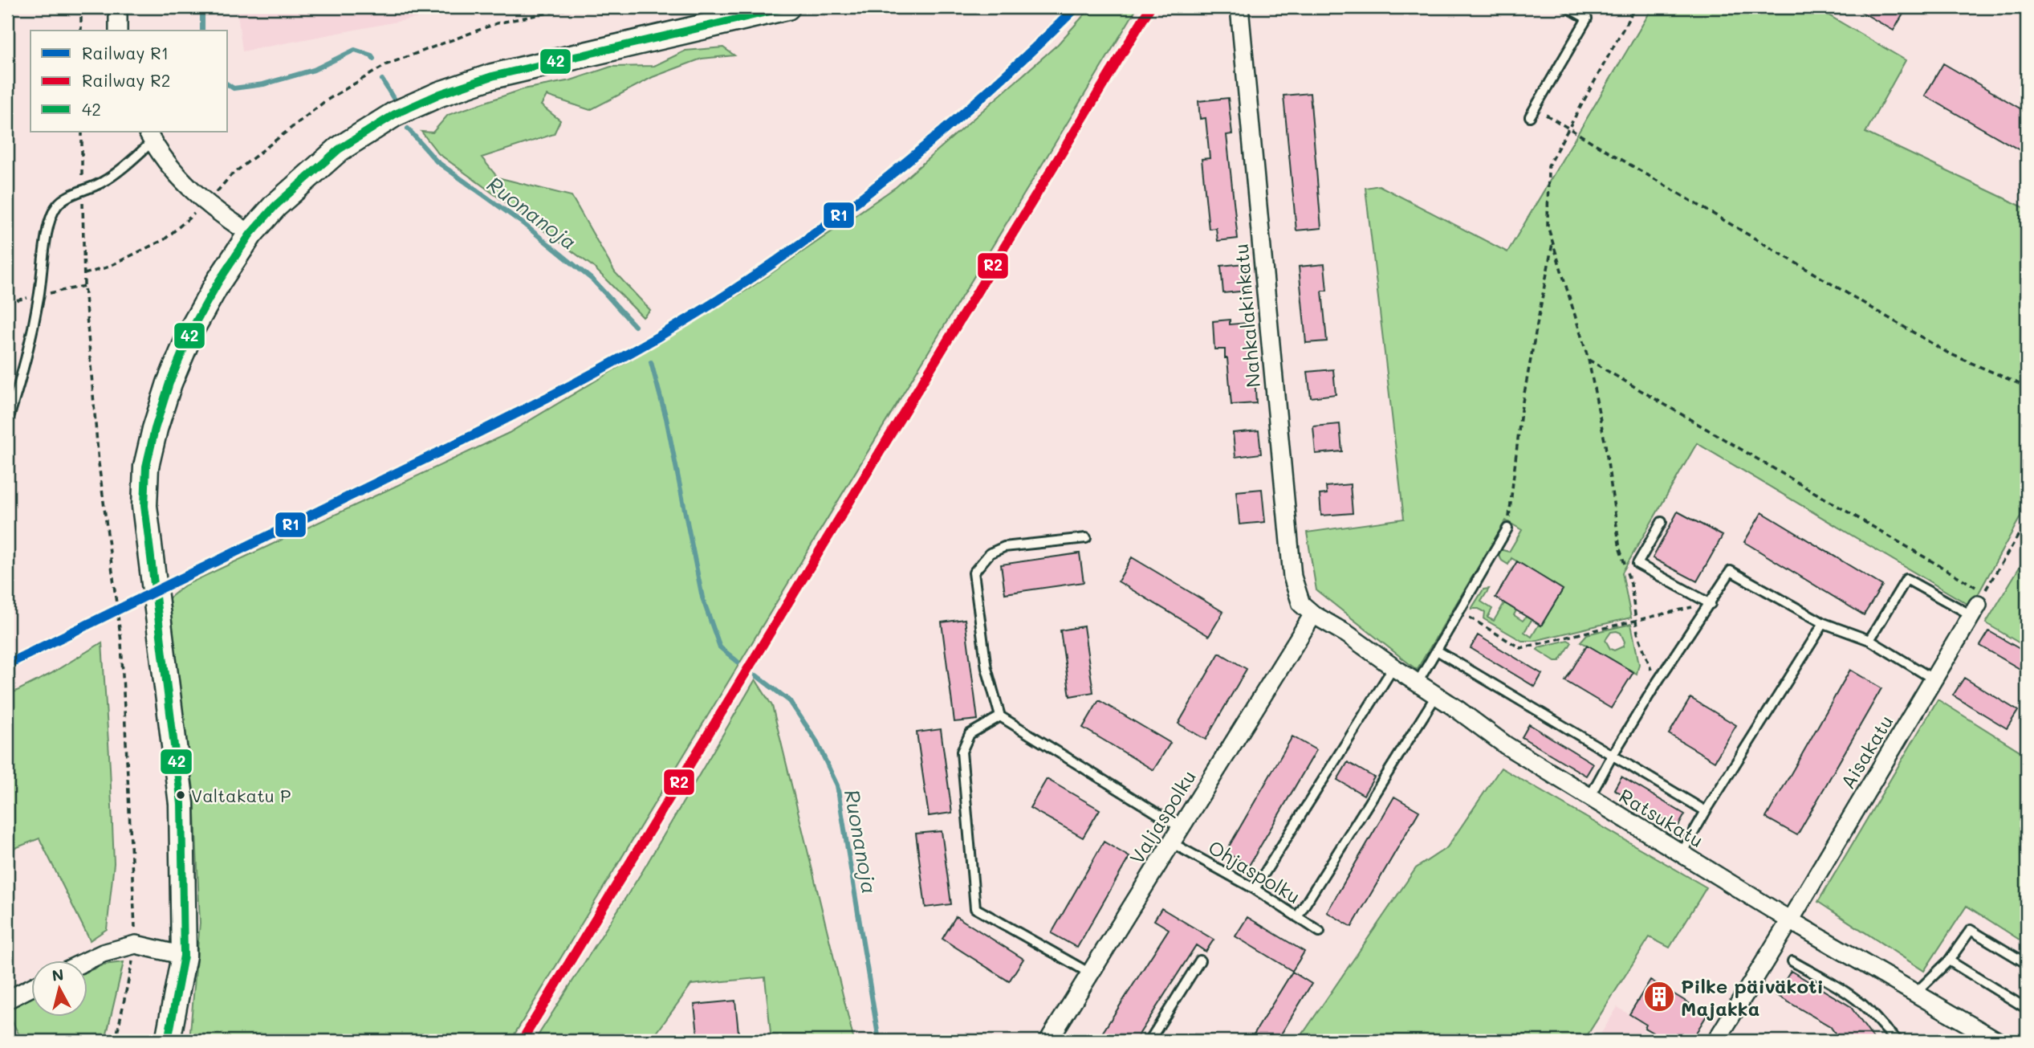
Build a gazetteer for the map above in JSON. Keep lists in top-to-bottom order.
{
  "streets": {
    "street": [
      "Nahkalakinkatu",
      "Aisakatu",
      "Valjaspolku",
      "Ratsukatu"
    ],
    "lane": ["Ohjaspolku"]
  },
  "crossings": [
    ["Nahkalakinkatu", "Valjaspolku"],
    ["Nahkalakinkatu", "Ratsukatu"],
    ["Aisakatu", "Ratsukatu"],
    ["Valjaspolku", "Ratsukatu"],
    ["Valjaspolku", "Ohjaspolku"]
  ],
  "water": ["Ruonanoja"],
  "places": {
    "other": ["Valtakatu P"],
    "building": ["Pilke päiväkoti Majakka"]
  },
  "lines": ["rail line R1", "rail line R2", "transit line 42"],
  "legend": ["Railway R1", "Railway R2", "42"],
  "north": "top"
}
